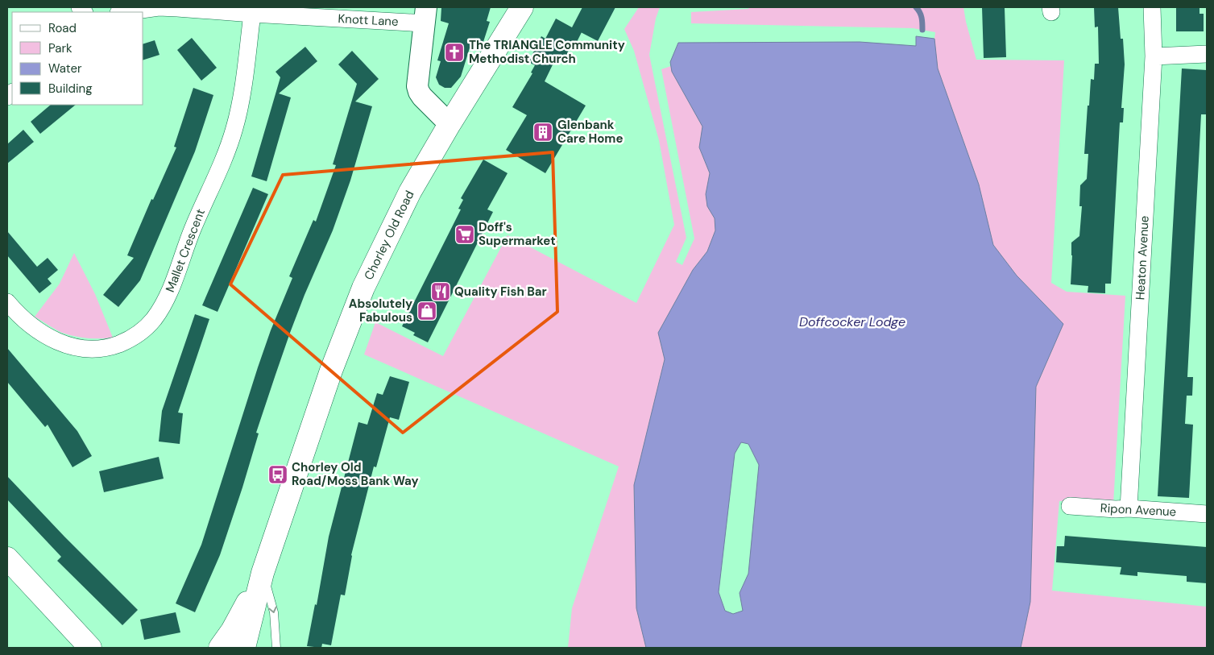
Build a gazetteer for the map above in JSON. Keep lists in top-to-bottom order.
{
  "streets": {
    "main road": ["Chorley Old Road"],
    "street": [
      "Knott Lane",
      "Mallet Crescent",
      "Heaton Avenue",
      "Ripon Avenue"
    ]
  },
  "crossings": [
    ["Knott Lane", "Mallet Crescent"],
    ["Heaton Avenue", "Ripon Avenue"]
  ],
  "water": ["Doffcocker Lodge"],
  "places": {
    "church": ["The TRIANGLE Community Methodist Church"],
    "building": ["Glenbank Care Home"],
    "supermarket": ["Doff's Supermarket"],
    "restaurant": ["Quality Fish Bar"],
    "shop": ["Absolutely Fabulous"],
    "bus stop": ["Chorley Old Road/Moss Bank Way"]
  },
  "legend": [
    "Road",
    "Park",
    "Water",
    "Building"
  ]
}
